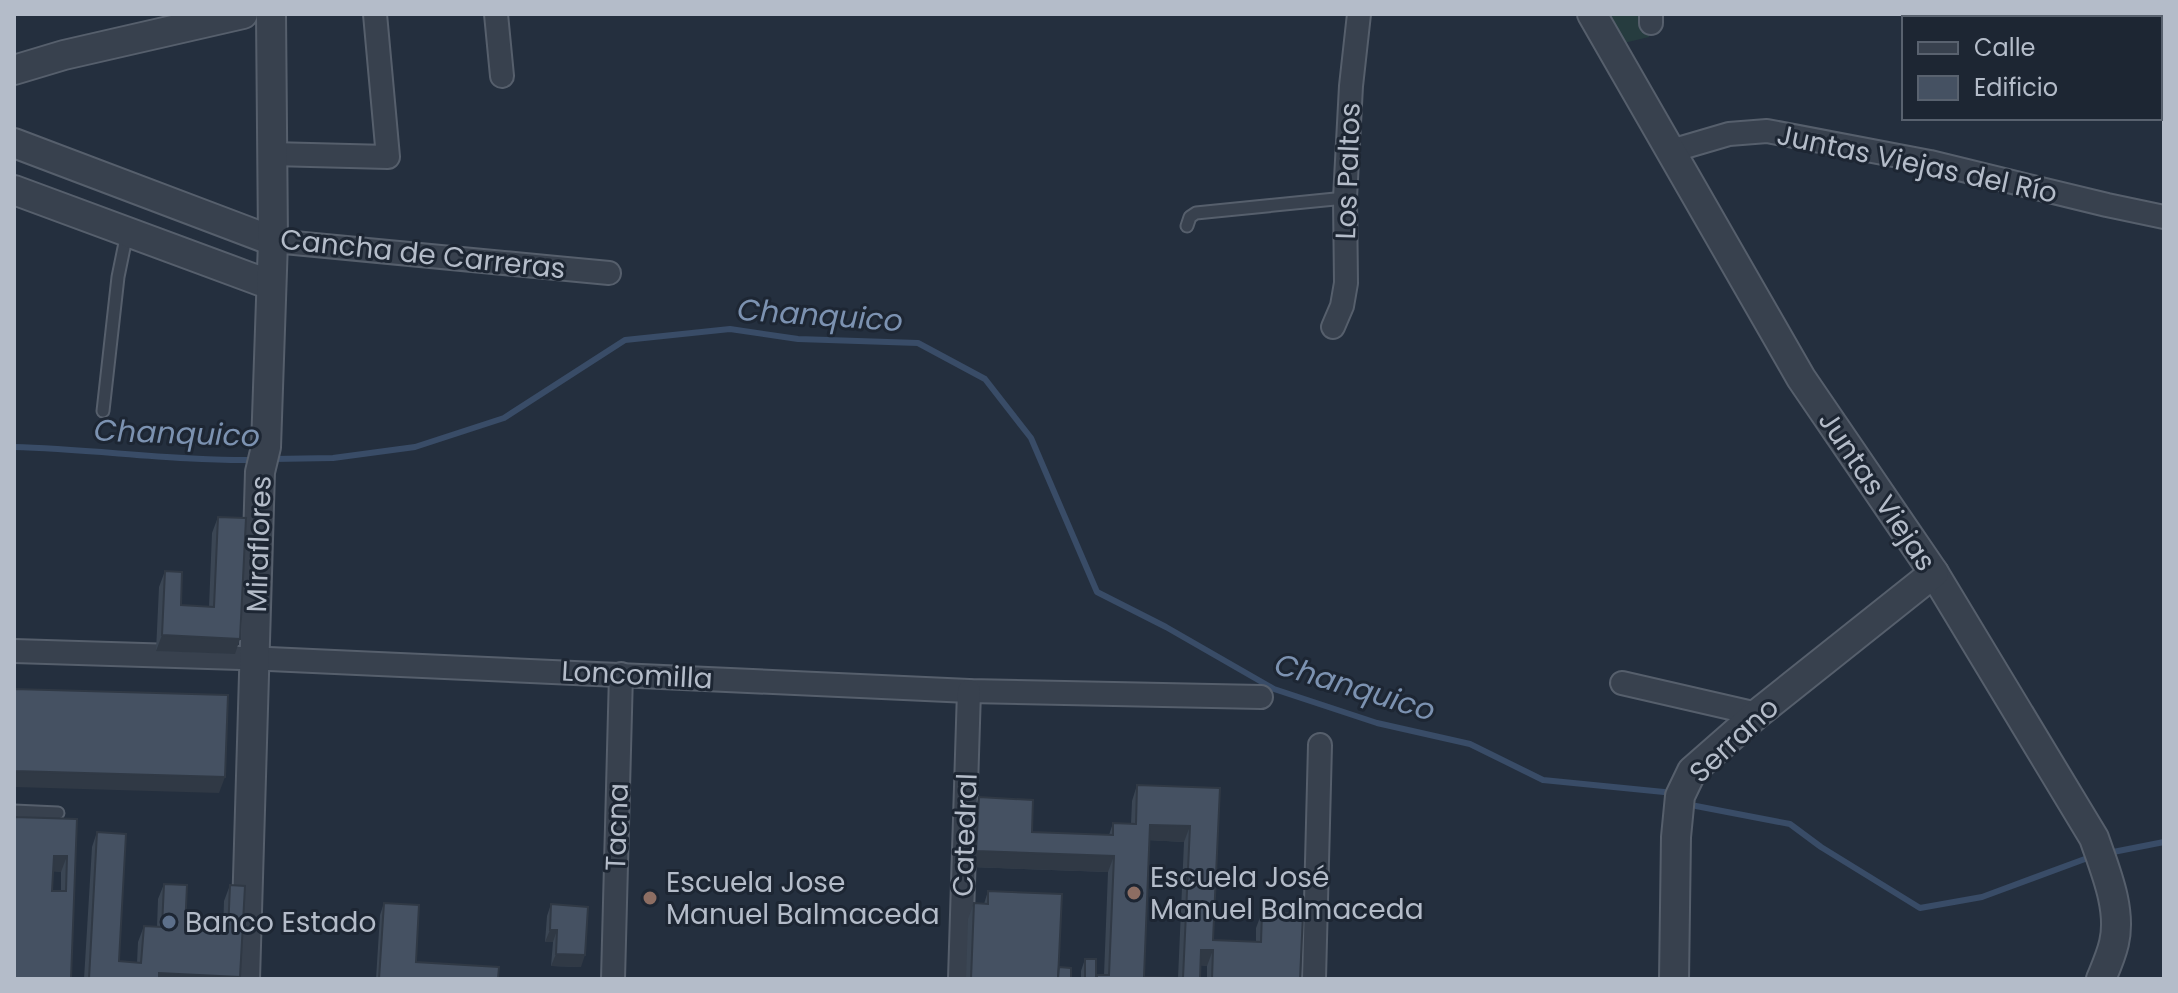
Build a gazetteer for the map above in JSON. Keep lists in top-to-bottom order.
{
  "streets": {
    "street": [
      "Juntas Viejas del Río",
      "Los Paltos",
      "Cancha de Carreras",
      "Juntas Viejas",
      "Miraflores",
      "Loncomilla",
      "Serrano",
      "Tacna",
      "Catedral"
    ]
  },
  "crossings": [
    ["Juntas Viejas del Río", "Juntas Viejas"],
    ["Cancha de Carreras", "Miraflores"],
    ["Juntas Viejas", "Serrano"],
    ["Miraflores", "Loncomilla"],
    ["Loncomilla", "Tacna"],
    ["Loncomilla", "Catedral"]
  ],
  "water": ["Chanquico"],
  "places": ["Escuela José Manuel Balmaceda", "Escuela Jose Manuel Balmaceda", "Banco Estado"],
  "legend": ["Calle", "Edificio"]
}
